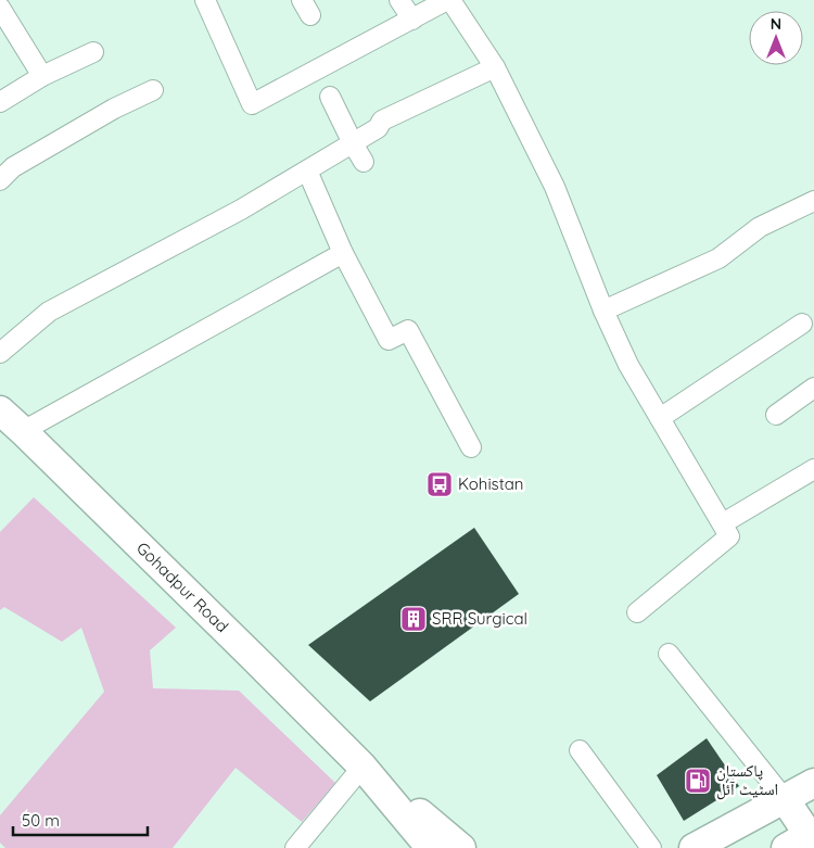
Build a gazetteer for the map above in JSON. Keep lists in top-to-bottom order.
{
  "streets": {
    "main road": ["Gohadpur Road"]
  },
  "places": {
    "bus stop": ["Kohistan"],
    "building": ["SRR Surgical"],
    "fuel station": ["پاکستان اسٹیٹ آئل"]
  },
  "scale_bar": "50 m",
  "north": "top"
}
